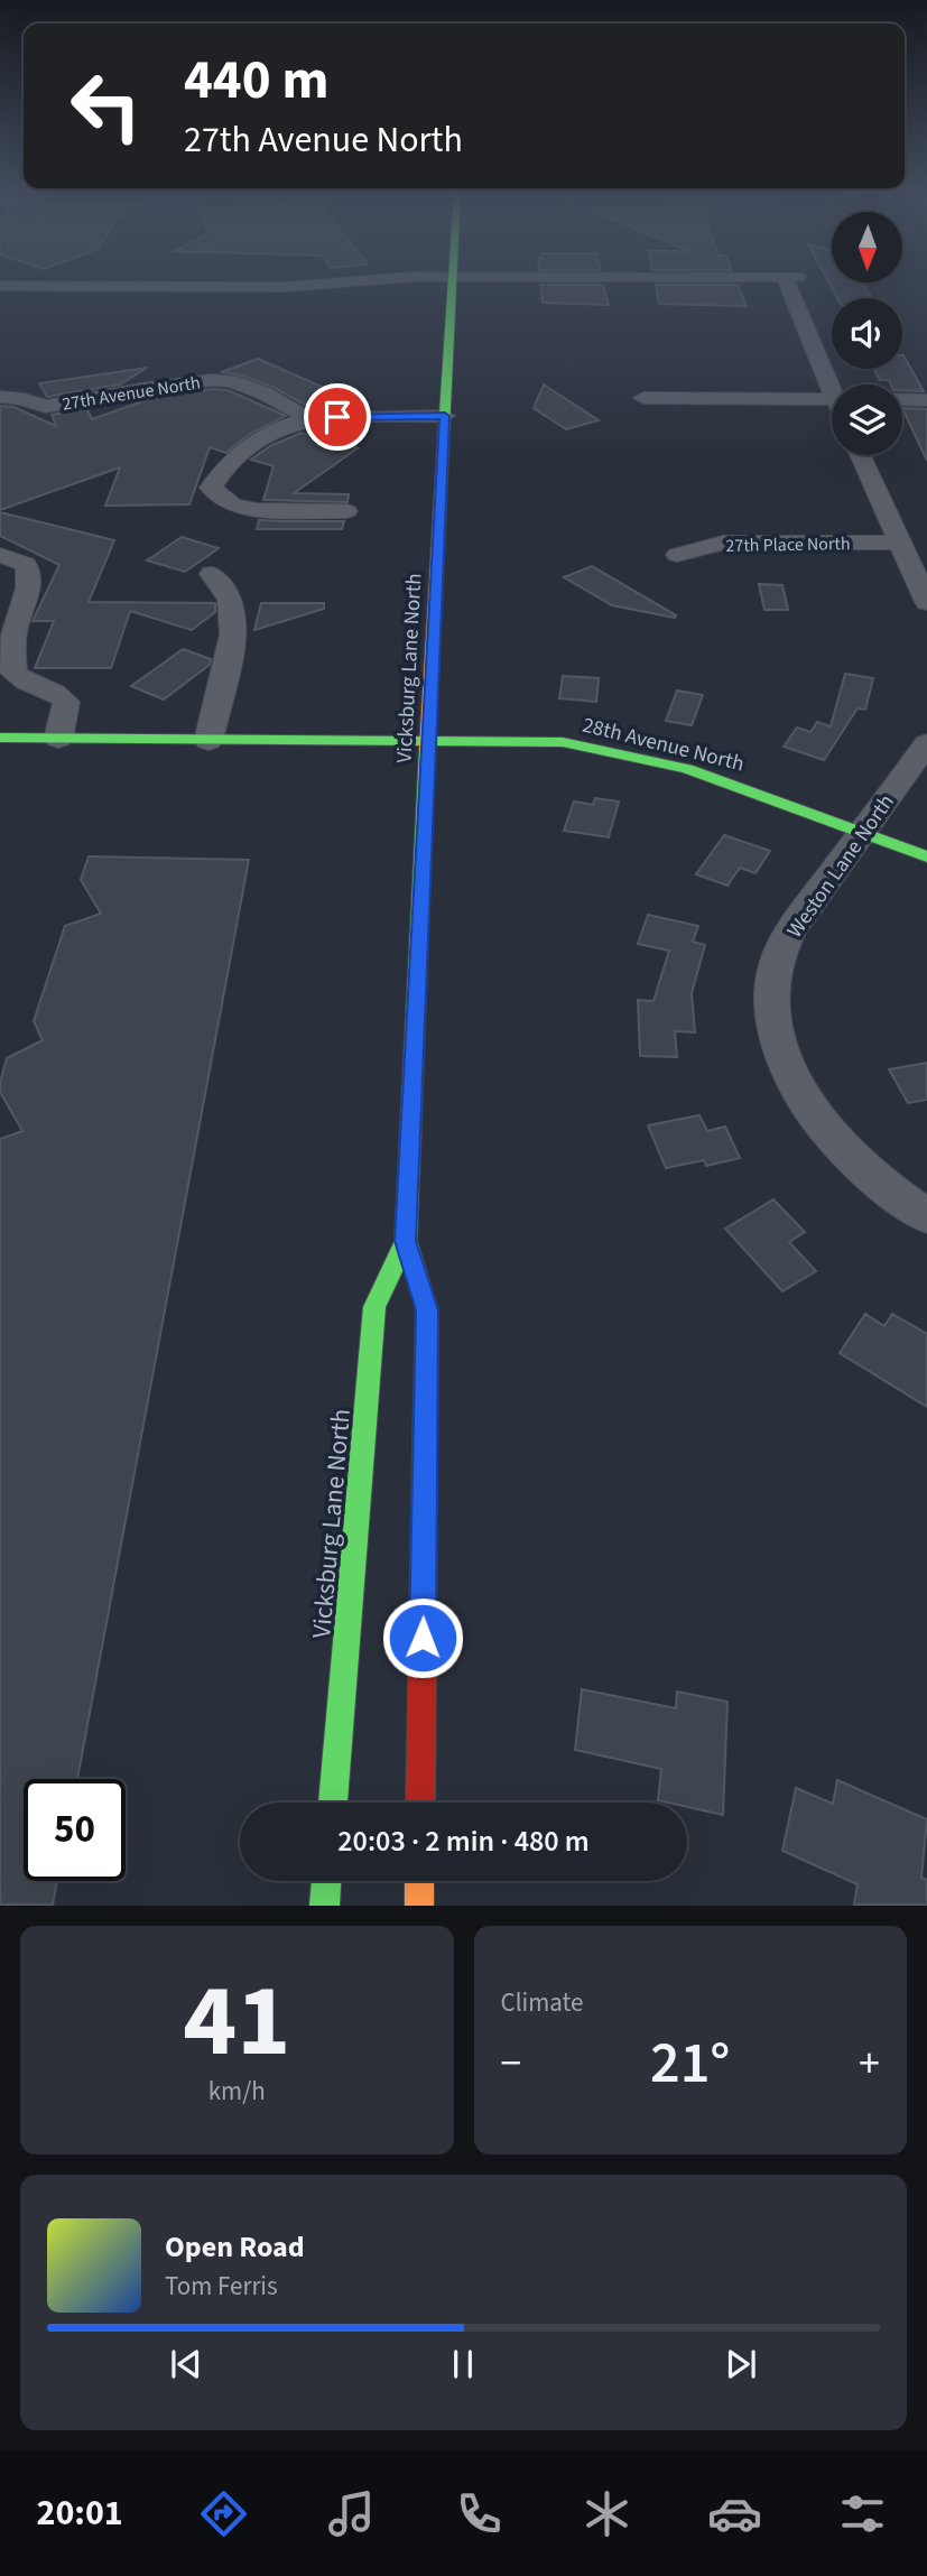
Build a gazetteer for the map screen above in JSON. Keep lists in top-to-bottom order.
{
  "streets": {
    "main road": ["Vicksburg Lane North", "28th Avenue North"],
    "street": ["27th Avenue North", "27th Place North", "Weston Lane North"]
  },
  "crossings": [
    ["Vicksburg Lane North", "28th Avenue North"],
    ["28th Avenue North", "Weston Lane North"]
  ],
  "north": "bottom",
  "page": {
    "turn": ["440 m", "27th Avenue North"],
    "limit": "50",
    "trip": "20:03 · 2 min · 480 m",
    "tile": [
      ["41", "km/h"],
      "Climate"
    ],
    "heat": ["−", "21°", "+"],
    "song": ["Open Road", "Tom Ferris"],
    "tabs": "20:01"
  }
}
